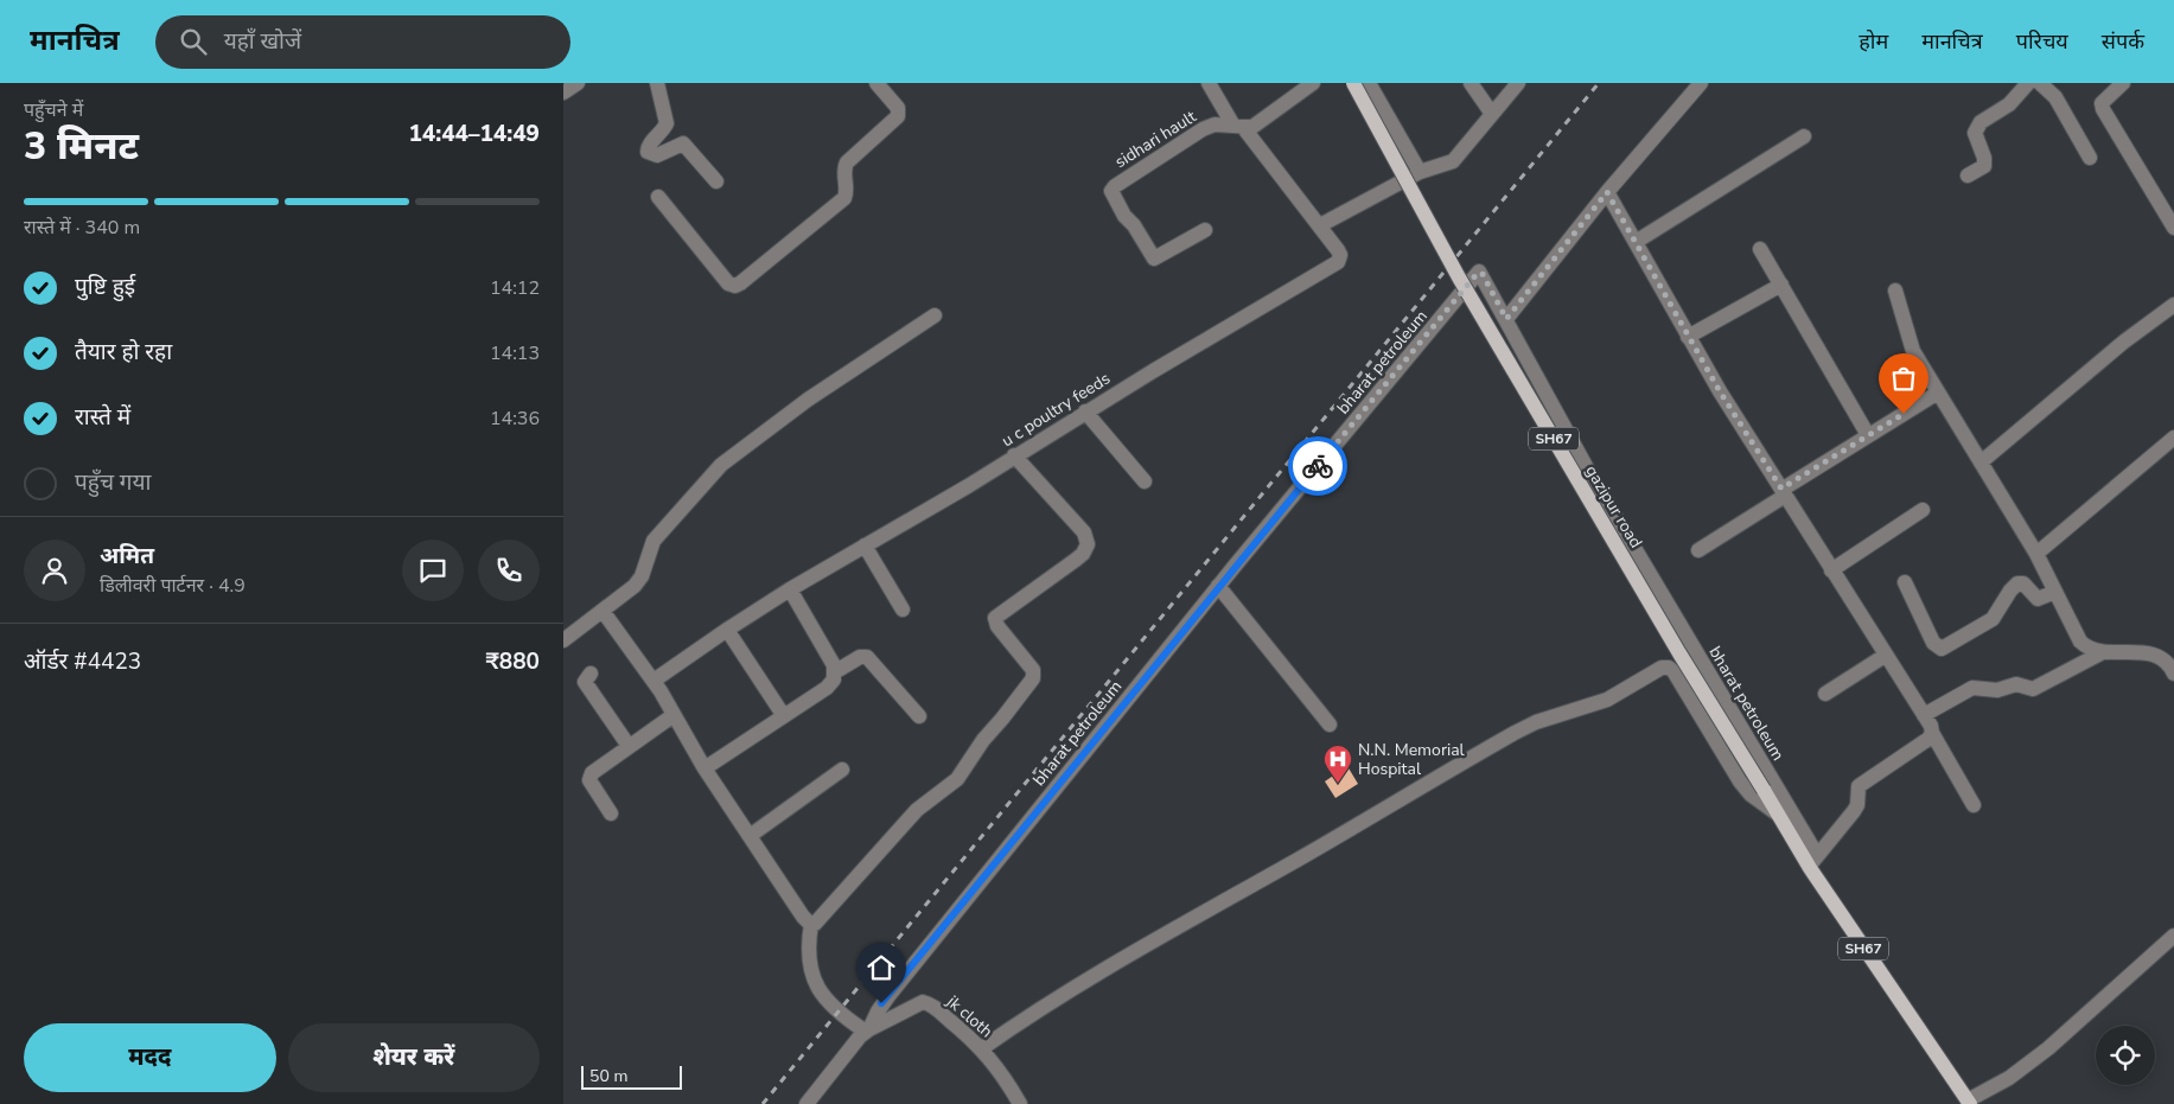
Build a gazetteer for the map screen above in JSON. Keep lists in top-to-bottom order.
{
  "streets": {
    "main road": ["SH67", "gazipur road"],
    "street": [
      "sidhari hault",
      "bharat petroleum",
      "u c poultry feeds",
      "jk cloth"
    ]
  },
  "crossings": [
    ["sidhari hault", "u c poultry feeds"],
    ["bharat petroleum", "SH67"],
    ["bharat petroleum", "jk cloth"],
    ["SH67", "gazipur road"]
  ],
  "places": {
    "hospital": ["N.N. Memorial Hospital"]
  },
  "scale_bar": "50 m",
  "page": {
    "header": "मानचित्र",
    "search": "यहाँ खोजें",
    "nav": [
      "होम",
      "मानचित्र",
      "परिचय",
      "संपर्क"
    ],
    "heading": ["3 मिनट", "पहुँचने में", "14:44–14:49"],
    "panel": [
      "अमित",
      "डिलीवरी पार्टनर · 4.9",
      "ऑर्डर #4423",
      "₹880"
    ],
    "bar": "रास्ते में · 340 m",
    "list": [
      ["पुष्टि हुई", "14:12"],
      ["तैयार हो रहा", "14:13"],
      ["रास्ते में", "14:36"],
      "पहुँच गया"
    ],
    "buttons": ["मदद", "शेयर करें"],
    "scale": "50 m"
  }
}
